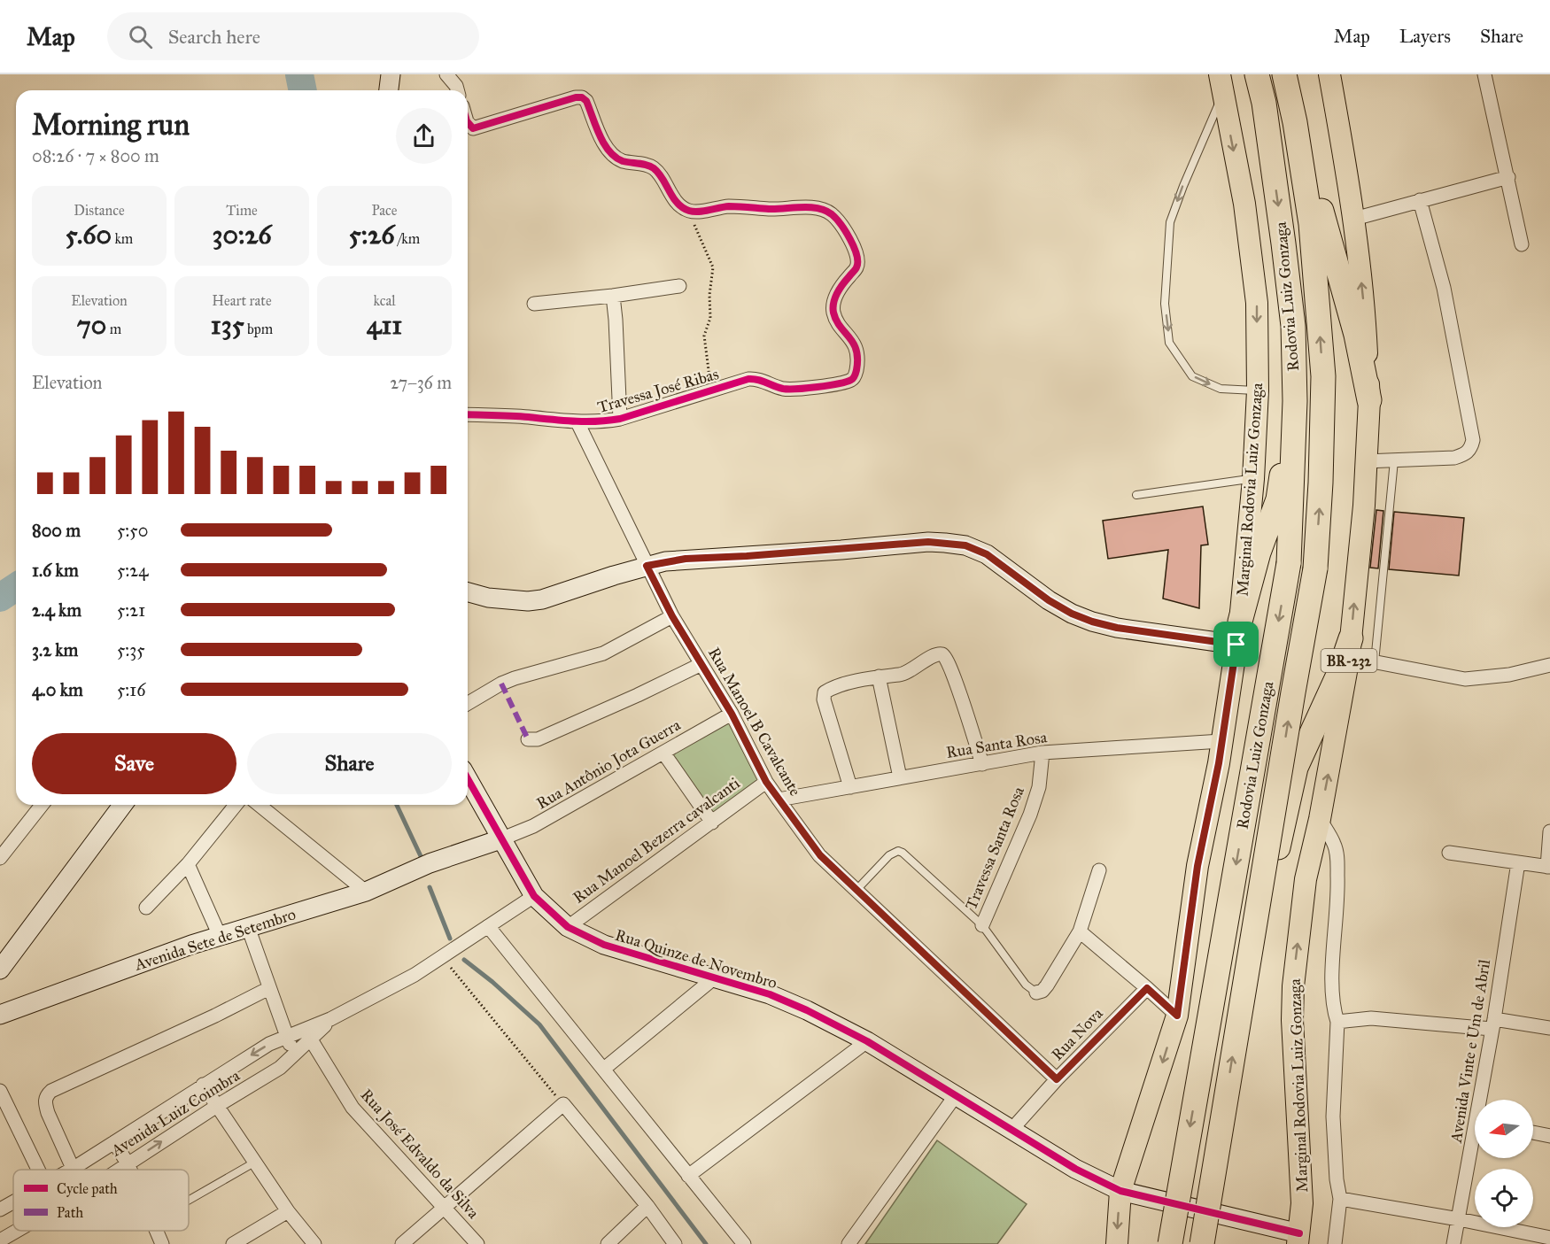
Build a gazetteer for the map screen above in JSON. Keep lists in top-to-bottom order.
{
  "streets": {
    "highway": ["Rodovia Luiz Gonzaga", "BR-232"],
    "main road": ["Marginal Rodovia Luiz Gonzaga"],
    "street": [
      "Travessa José Ribas",
      "Rua Manoel B Cavalcante",
      "Rua Santa Rosa",
      "Rua Antônio Jota Guerra",
      "Rua Manoel Bezerra cavalcanti",
      "Travessa Santa Rosa",
      "Avenida Sete de Setembro",
      "Rua Quinze de Novembro",
      "Rua Nova",
      "Avenida Vinte e Um de Abril",
      "Avenida Luiz Coimbra",
      "Rua José Edvaldo da Silva"
    ]
  },
  "crossings": [
    ["Travessa José Ribas", "Rua Manoel B Cavalcante"],
    ["Marginal Rodovia Luiz Gonzaga", "Rua Santa Rosa"],
    ["Marginal Rodovia Luiz Gonzaga", "Rua Quinze de Novembro"],
    ["Rua Manoel B Cavalcante", "Rua Santa Rosa"],
    ["Rua Manoel B Cavalcante", "Rua Antônio Jota Guerra"],
    ["Rua Manoel B Cavalcante", "Rua Manoel Bezerra cavalcanti"],
    ["Rua Manoel B Cavalcante", "Rua Nova"],
    ["Rua Santa Rosa", "Travessa Santa Rosa"],
    ["Rua Antônio Jota Guerra", "Avenida Sete de Setembro"],
    ["Rua Antônio Jota Guerra", "Rua Quinze de Novembro"],
    ["Rua Manoel Bezerra cavalcanti", "Rua Quinze de Novembro"],
    ["Avenida Sete de Setembro", "Rua Quinze de Novembro"],
    ["Rua Quinze de Novembro", "Rua Nova"],
    ["Avenida Luiz Coimbra", "Rua José Edvaldo da Silva"]
  ],
  "legend": ["Cycle path", "Path"],
  "north": "left",
  "page": {
    "header": "Map",
    "search": "Search here",
    "nav": ["Map", "Layers", "Share"],
    "heading": ["Morning run", "08:26 · 7 × 800 m"],
    "stats": [
      ["Distance", "5.60 km"],
      ["Time", "30:26"],
      ["Pace", "5:26 /km"],
      ["Elevation", "70 m"],
      ["Heart rate", "135 bpm"],
      ["kcal", "411"]
    ],
    "chart": ["Elevation", "27–36 m"],
    "list": [
      {
        "name": "800 m",
        "note": "5:50"
      },
      {
        "name": "1.6 km",
        "note": "5:24"
      },
      {
        "name": "2.4 km",
        "note": "5:21"
      },
      {
        "name": "3.2 km",
        "note": "5:35"
      },
      {
        "name": "4.0 km",
        "note": "5:16"
      }
    ],
    "buttons": ["Save", "Share"]
  }
}
